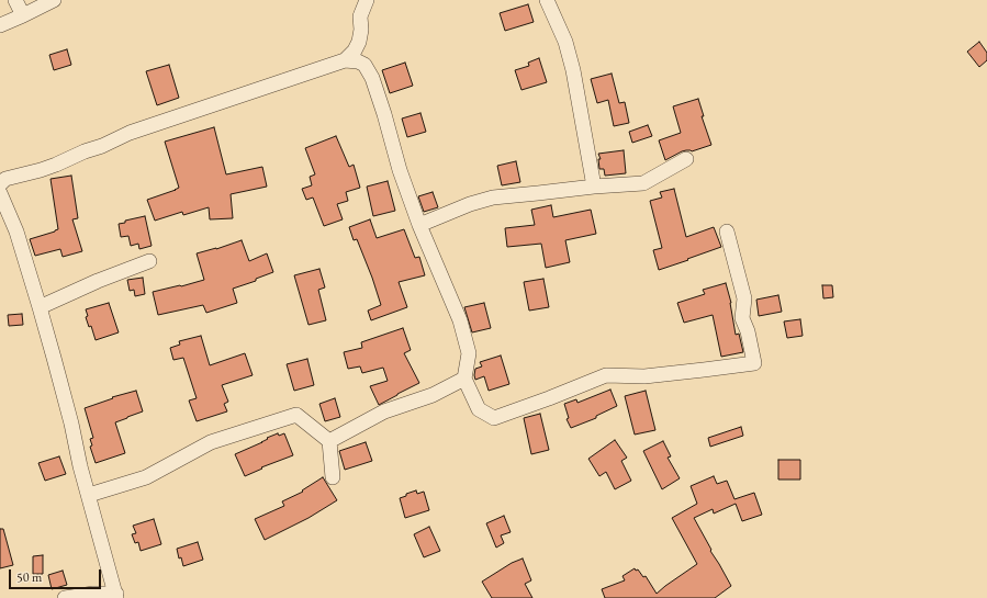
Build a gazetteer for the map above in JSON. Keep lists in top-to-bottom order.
{
  "scale_bar": "50 m"
}
